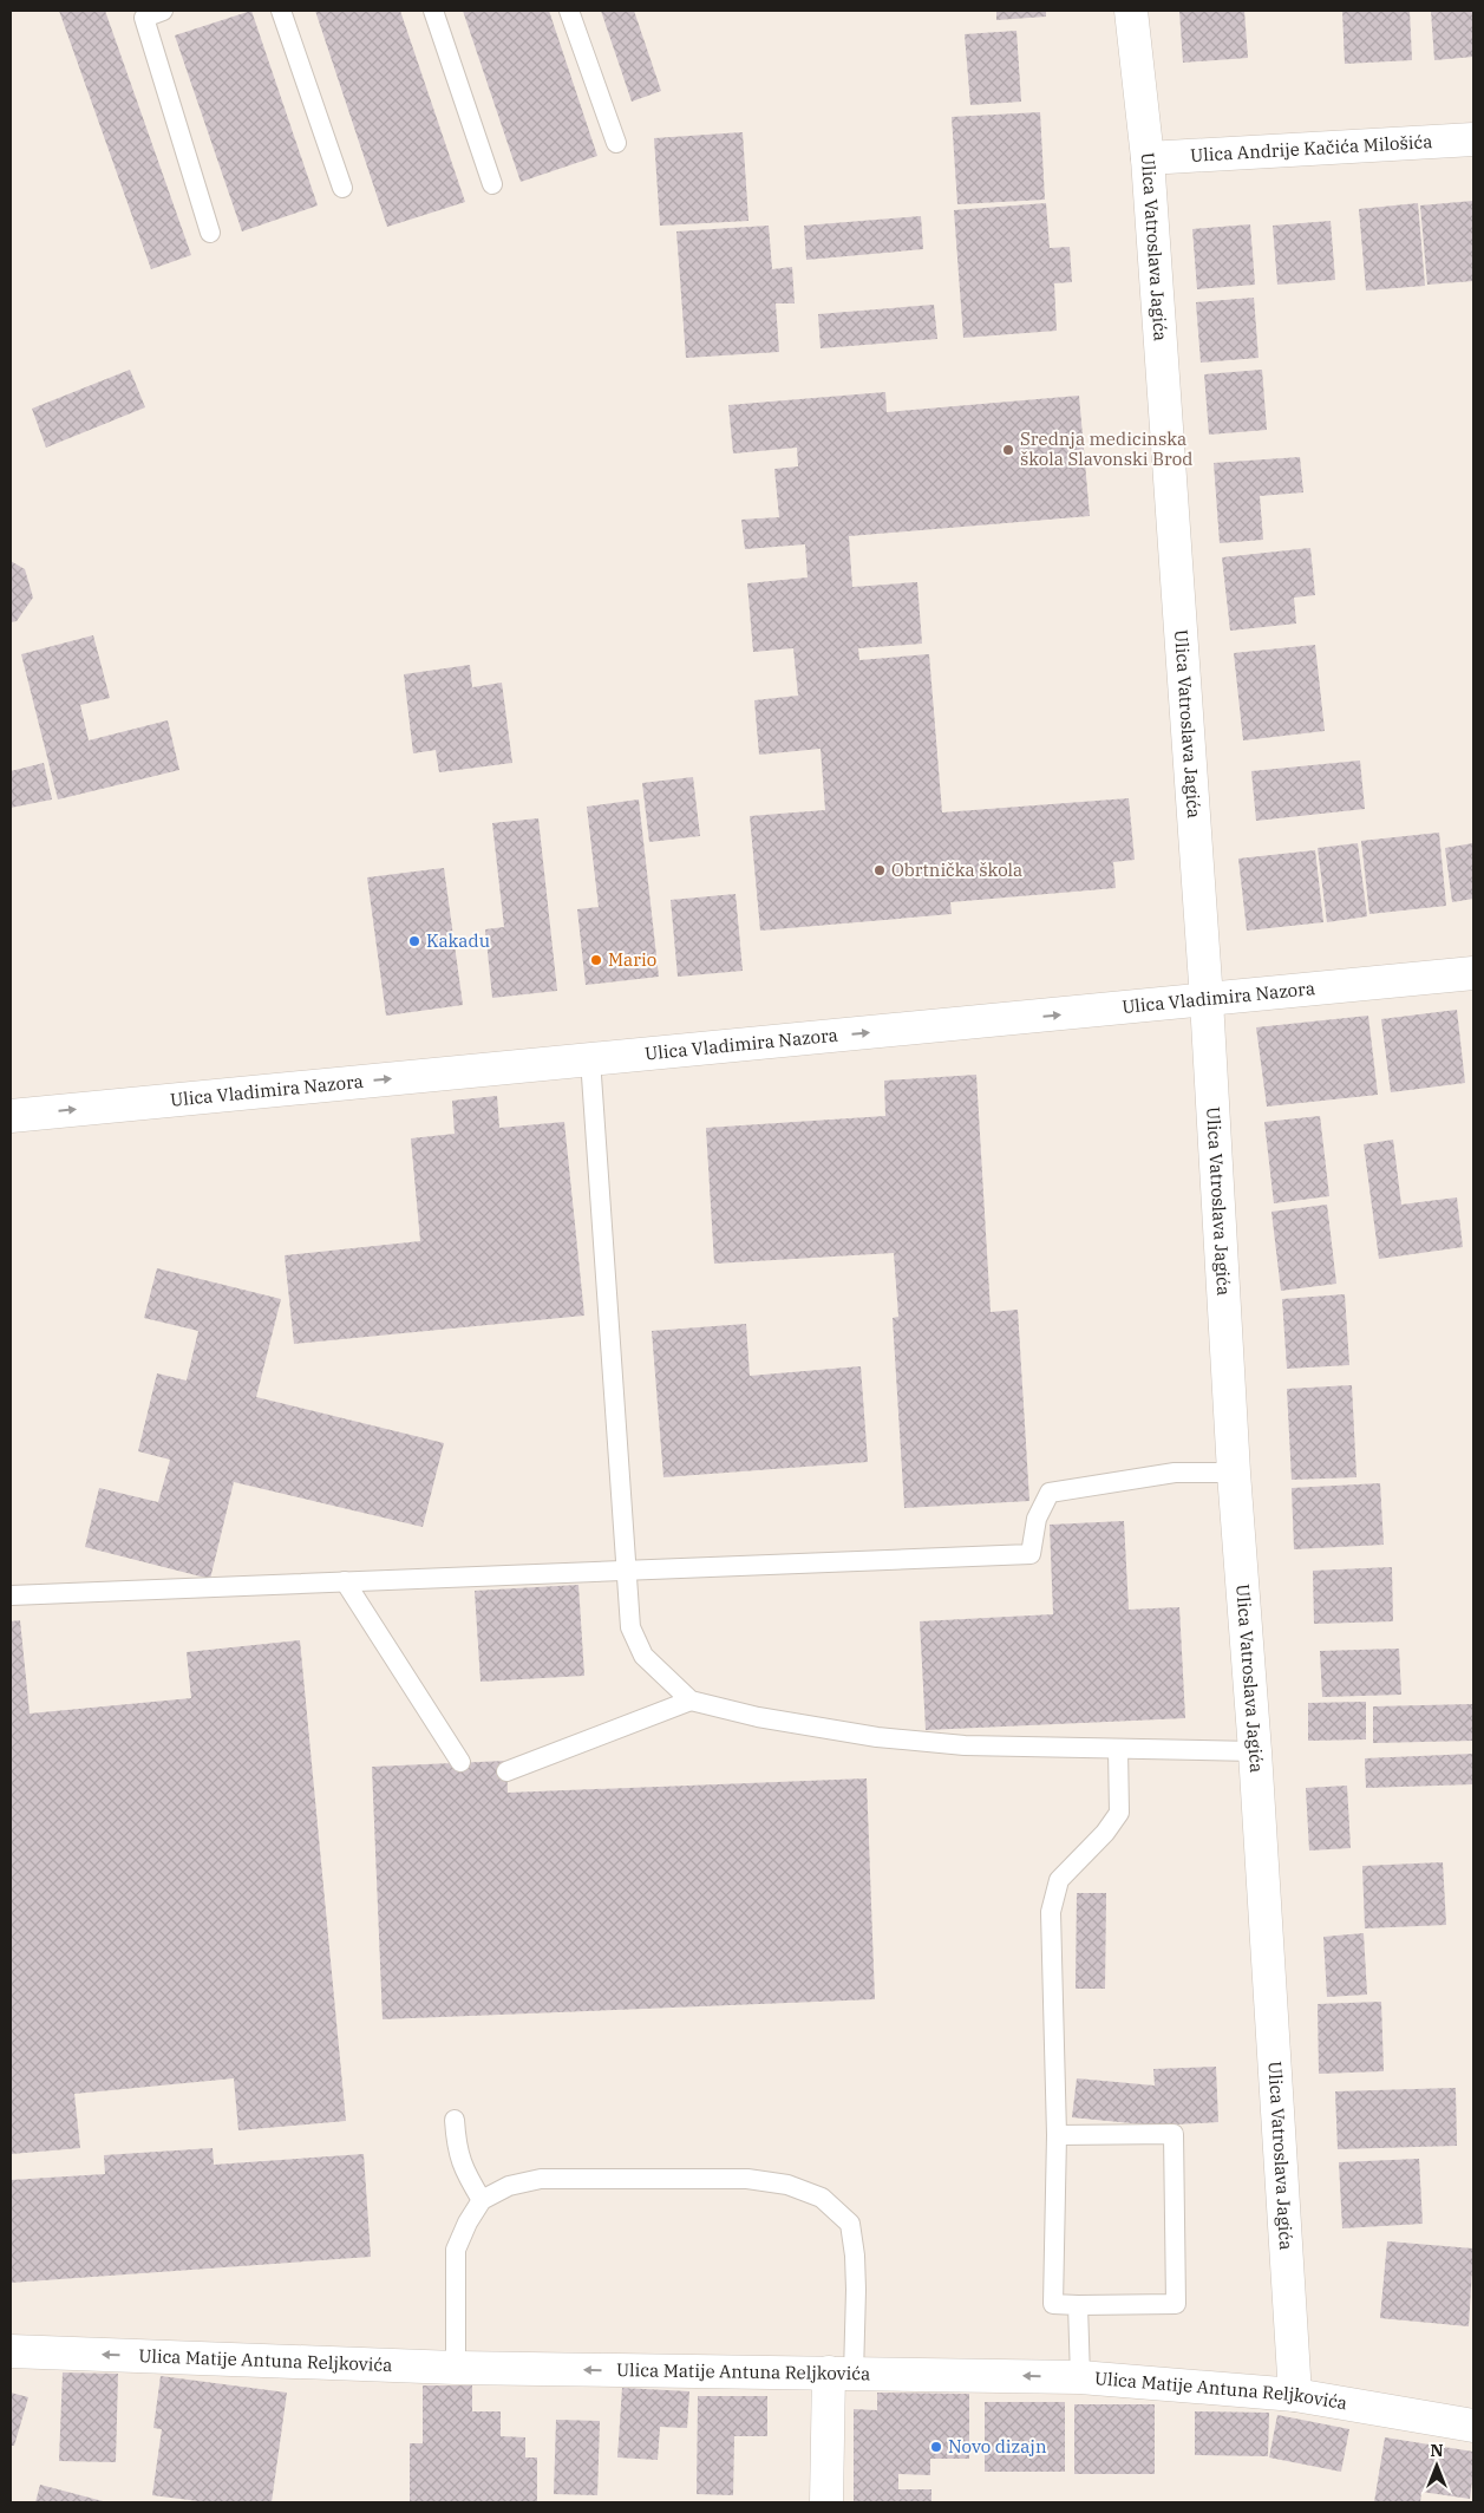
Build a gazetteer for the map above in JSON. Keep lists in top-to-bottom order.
{
  "streets": {
    "street": [
      "Ulica Andrije Kačića Milošića",
      "Ulica Vatroslava Jagića",
      "Ulica Vladimira Nazora",
      "Ulica Matije Antuna Reljkovića"
    ]
  },
  "crossings": [
    ["Ulica Andrije Kačića Milošića", "Ulica Vatroslava Jagića"],
    ["Ulica Vatroslava Jagića", "Ulica Vladimira Nazora"],
    ["Ulica Vatroslava Jagića", "Ulica Matije Antuna Reljkovića"]
  ],
  "one_way": ["Ulica Vladimira Nazora", "Ulica Matije Antuna Reljkovića"],
  "places": [
    "Srednja medicinska škola Slavonski Brod",
    "Obrtnička škola",
    "Kakadu",
    "Mario",
    "Novo dizajn"
  ],
  "north": "top"
}
